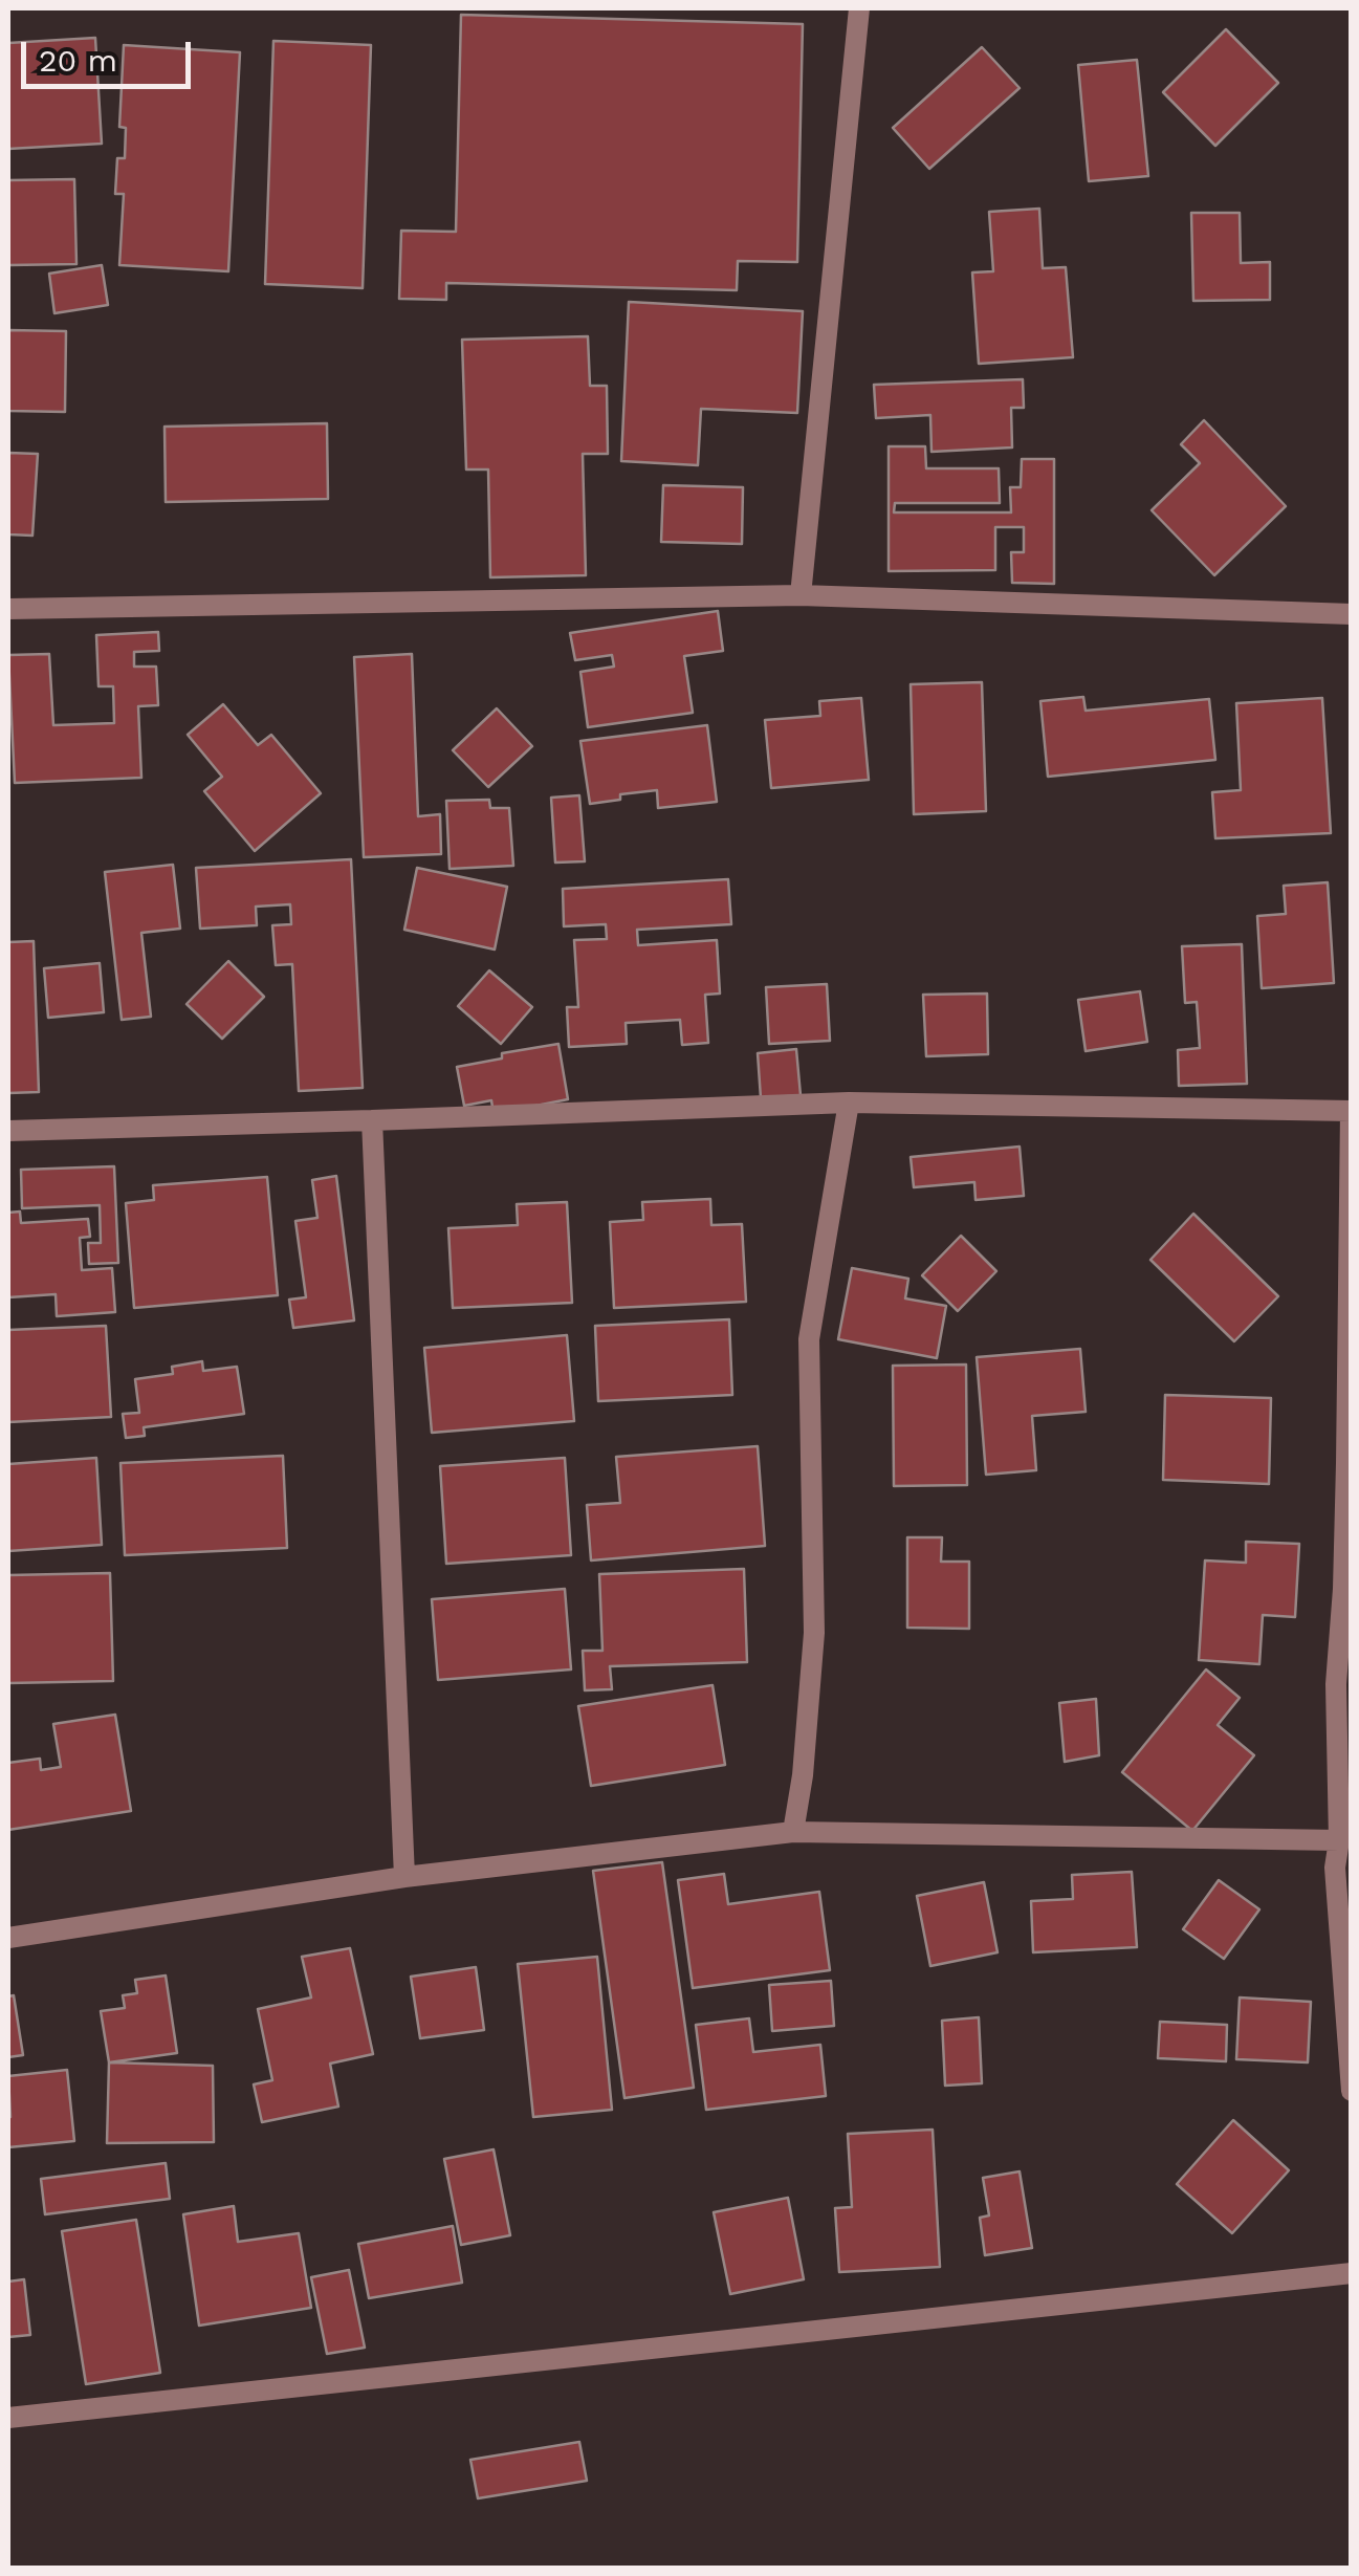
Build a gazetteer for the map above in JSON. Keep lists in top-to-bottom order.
{
  "scale_bar": "20 m"
}
